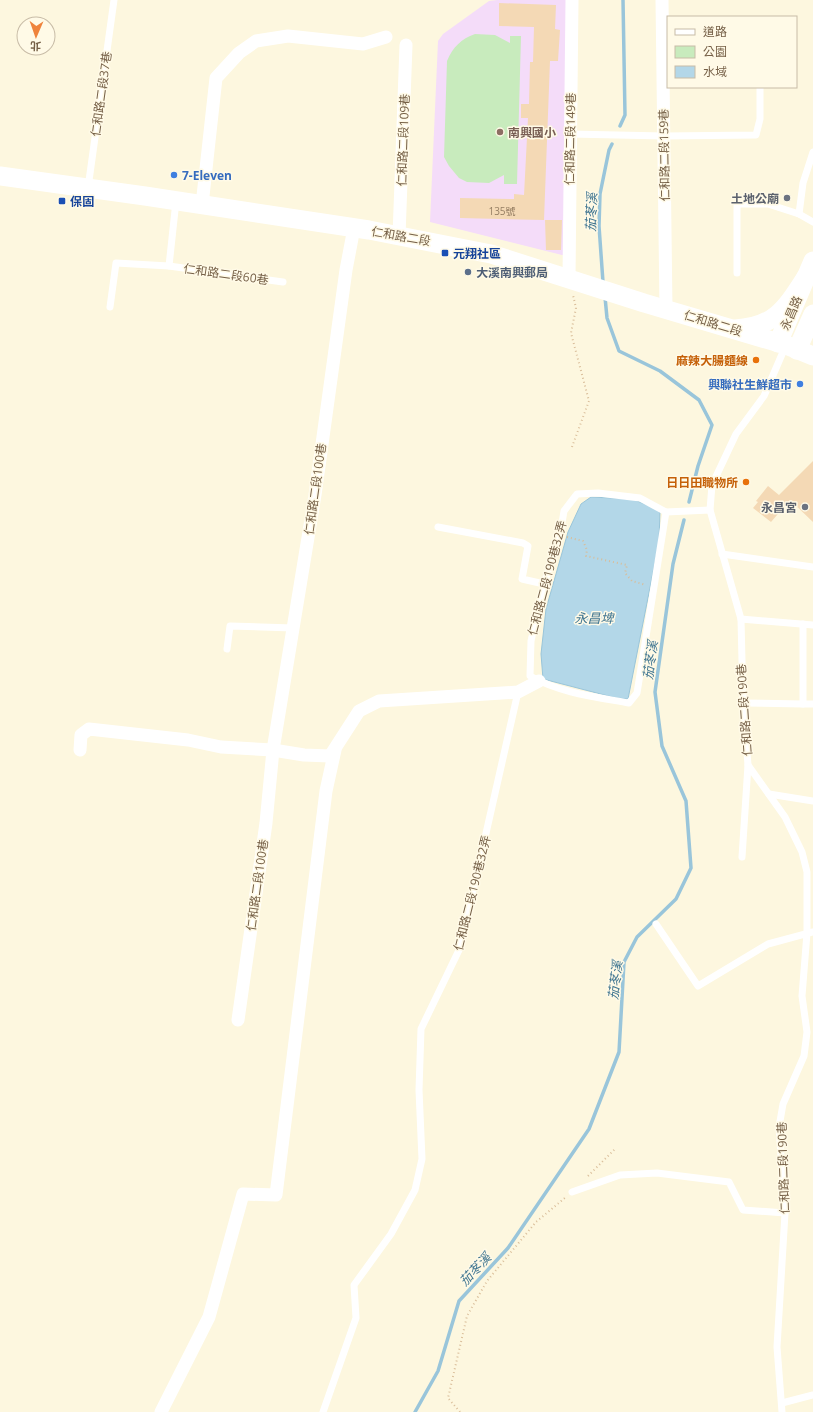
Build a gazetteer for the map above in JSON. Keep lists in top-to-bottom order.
{
  "streets": {
    "main road": ["仁和路二段", "永昌路"],
    "street": [
      "仁和路二段149巷",
      "仁和路二段109巷",
      "仁和路二段159巷",
      "仁和路二段100巷"
    ],
    "lane": [
      "仁和路二段37巷",
      "仁和路二段60巷",
      "仁和路二段190巷32弄",
      "仁和路二段190巷"
    ]
  },
  "crossings": [
    ["仁和路二段37巷", "仁和路二段"],
    ["仁和路二段149巷", "仁和路二段"],
    ["仁和路二段109巷", "仁和路二段"],
    ["仁和路二段159巷", "仁和路二段"],
    ["仁和路二段", "仁和路二段60巷"],
    ["仁和路二段", "永昌路"],
    ["仁和路二段", "仁和路二段100巷"],
    ["仁和路二段", "仁和路二段190巷"],
    ["永昌路", "仁和路二段190巷"]
  ],
  "water": ["茄苳溪", "永昌埤"],
  "places": {
    "other": [
      "南興國小",
      "7-Eleven",
      "土地公廟",
      "大溪南興郵局",
      "麻辣大腸麵線",
      "興聯社生鮮超市",
      "日日田職物所",
      "永昌宮"
    ],
    "transit": ["保固", "元翔社區"]
  },
  "house_numbers": ["135號"],
  "legend": ["道路", "公園", "水域"],
  "north": "bottom"
}
